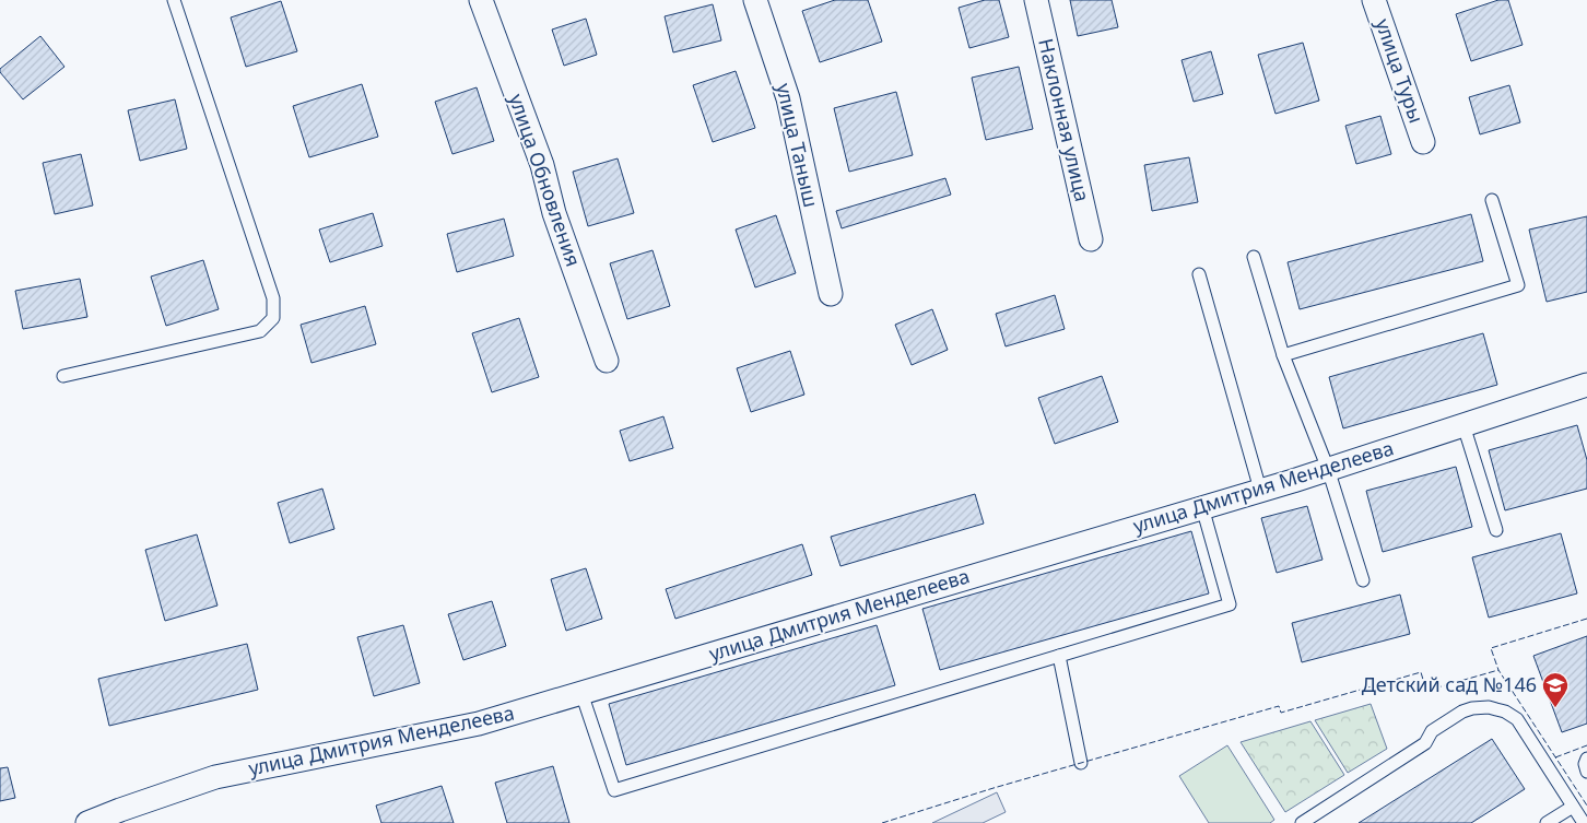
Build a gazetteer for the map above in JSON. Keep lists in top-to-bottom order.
{
  "streets": {
    "street": [
      "улица Туры",
      "Наклонная улица",
      "улица Таныш",
      "улица Обновления",
      "улица Дмитрия Менделеева"
    ]
  },
  "places": {
    "school or university": ["Детский сад №146"]
  }
}
